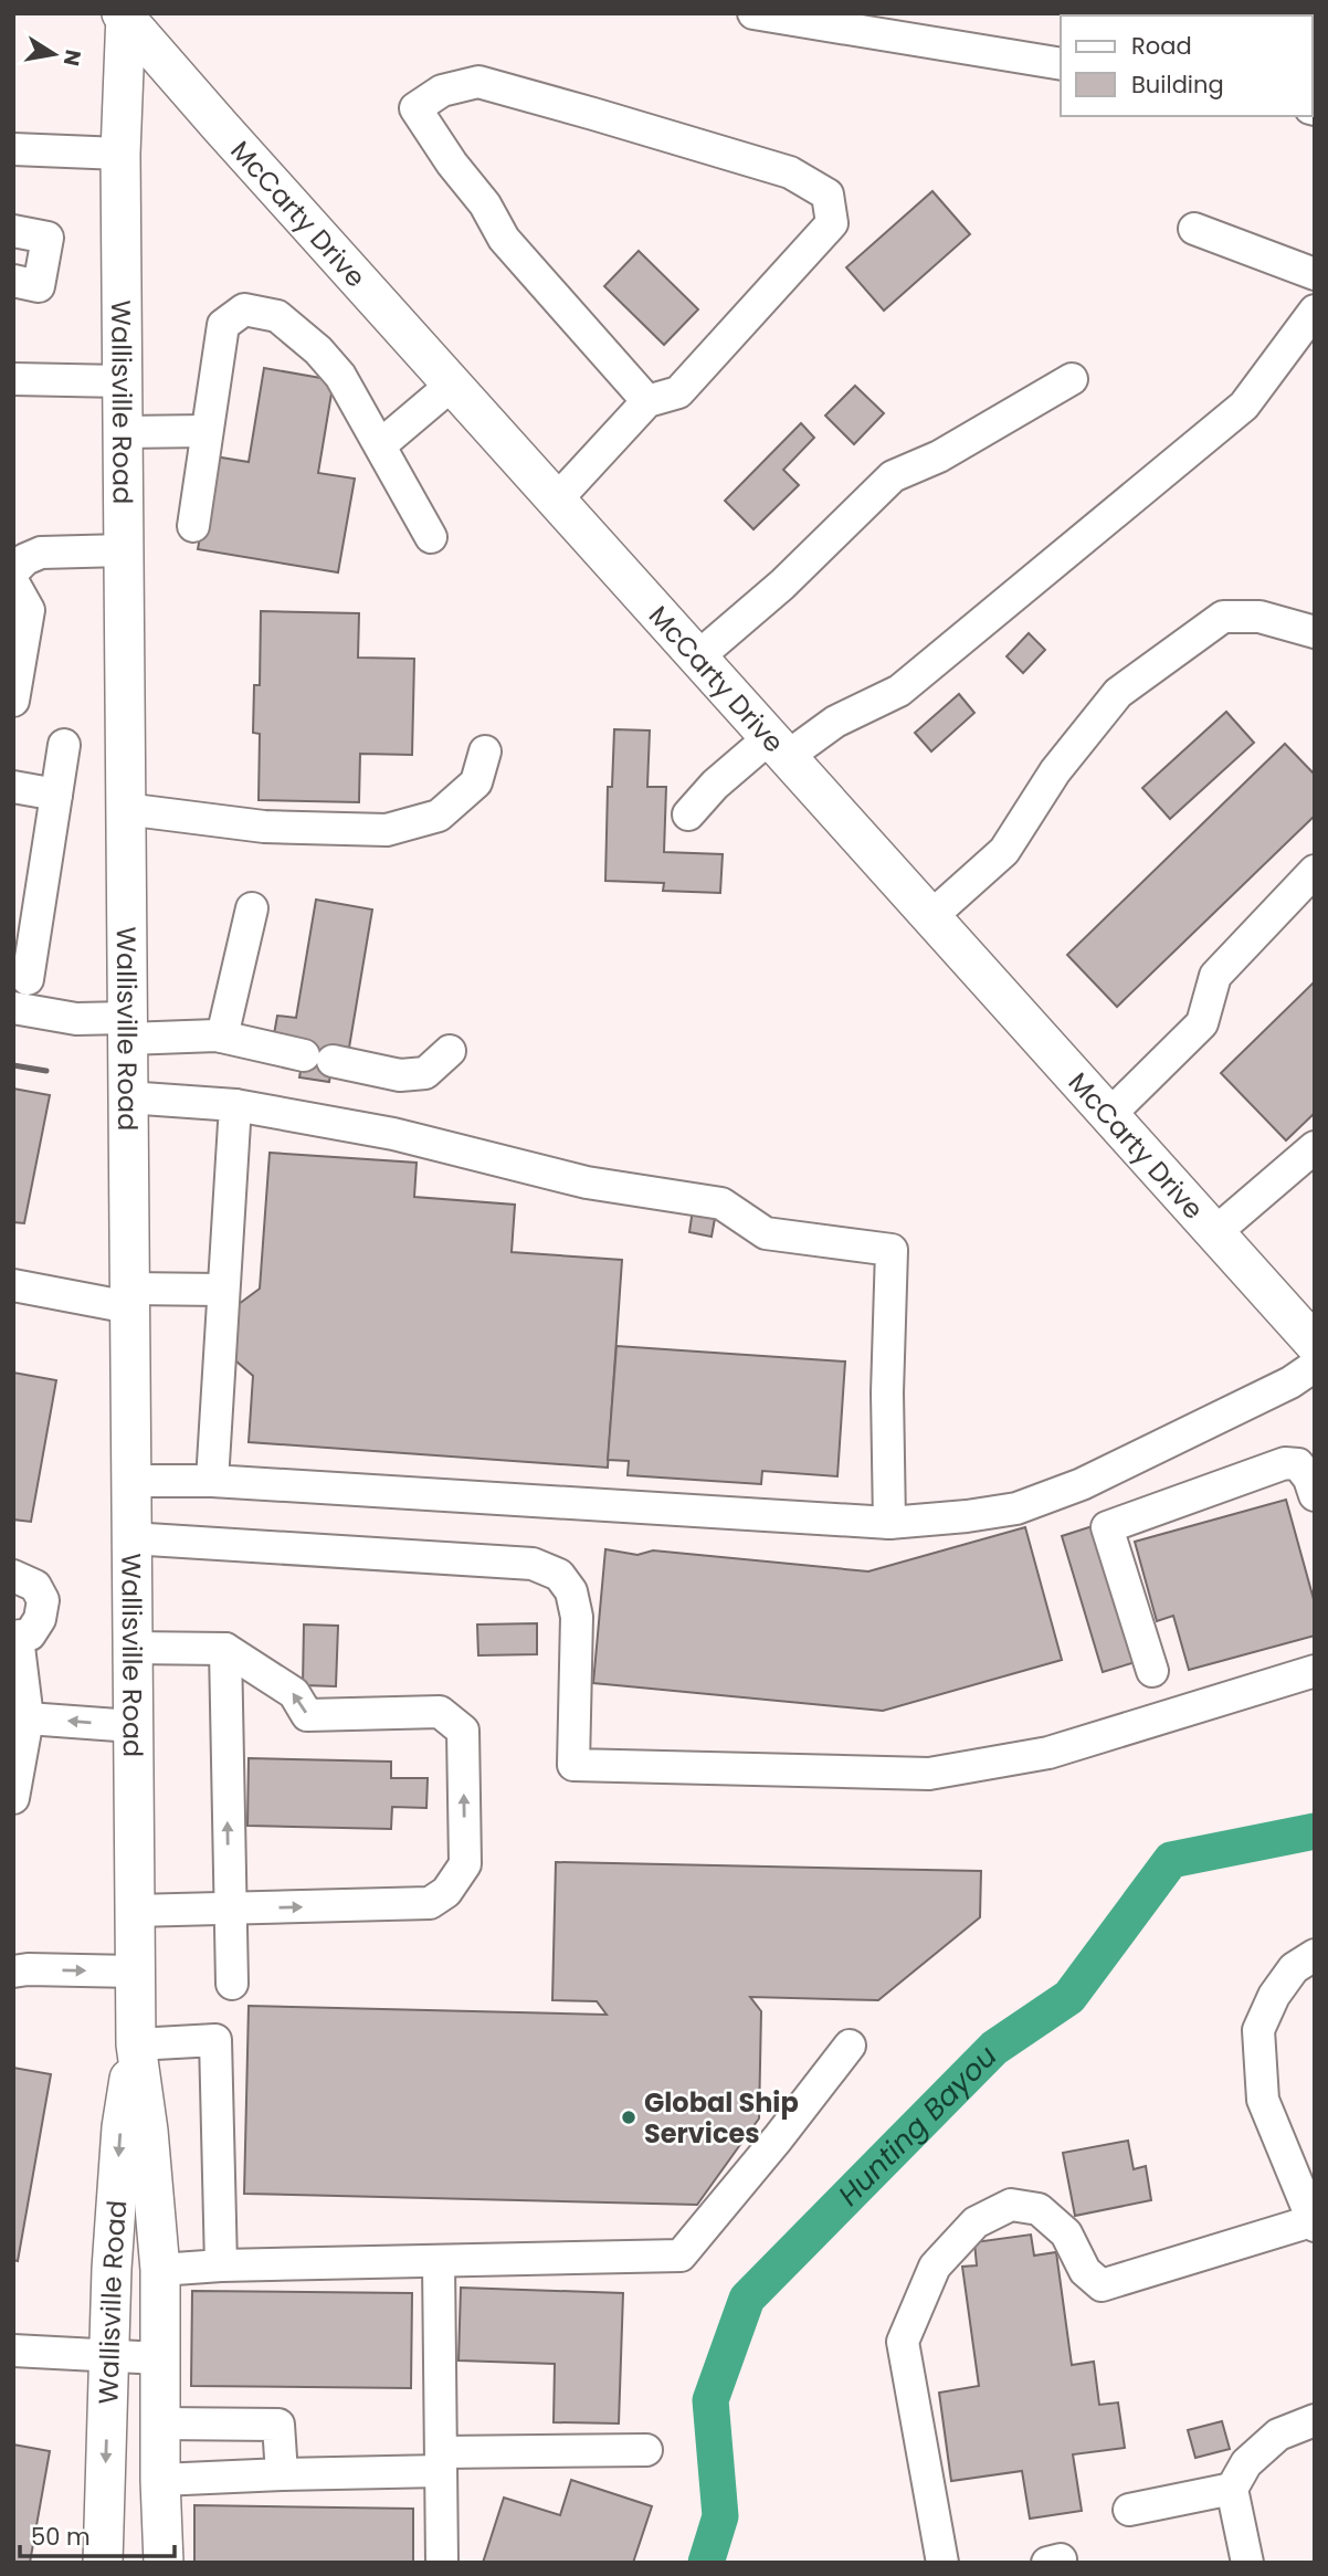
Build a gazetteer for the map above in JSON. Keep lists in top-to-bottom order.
{
  "streets": {
    "main road": ["McCarty Drive", "Wallisville Road"]
  },
  "crossings": [
    ["McCarty Drive", "Wallisville Road"]
  ],
  "water": ["Hunting Bayou"],
  "places": ["Global Ship Services"],
  "legend": ["Road", "Building"],
  "scale_bar": "50 m",
  "north": "right"
}
